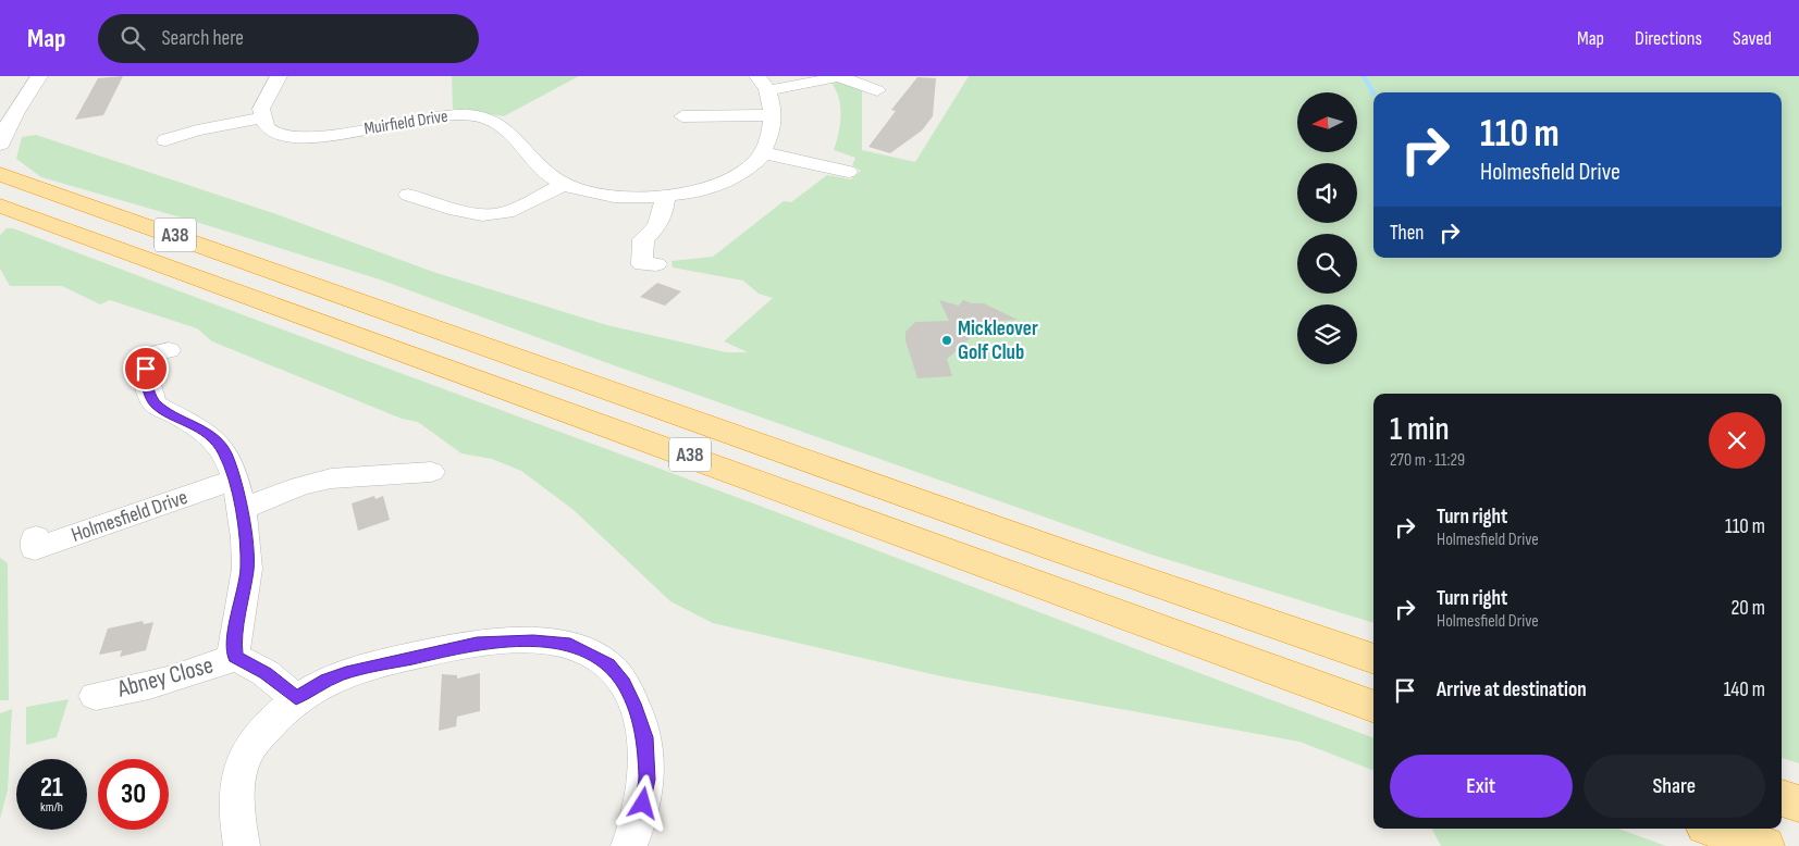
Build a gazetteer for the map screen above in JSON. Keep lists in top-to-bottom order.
{
  "streets": {
    "highway": ["A38"],
    "street": ["Muirfield Drive", "Holmesfield Drive", "Abney Close"]
  },
  "places": ["Mickleover Golf Club"],
  "north": "left",
  "page": {
    "header": "Map",
    "search": "Search here",
    "nav": ["Map", "Directions", "Saved"],
    "turn": ["110 m", "Holmesfield Drive"],
    "then": "Then",
    "heading": ["1 min", "270 m · 11:29"],
    "list": [
      {
        "name": "Turn right",
        "note": "Holmesfield Drive",
        "value": "110 m"
      },
      {
        "name": "Turn right",
        "note": "Holmesfield Drive",
        "value": "20 m"
      },
      {
        "name": "Arrive at destination",
        "value": "140 m"
      }
    ],
    "buttons": ["Exit", "Share"],
    "speed": "21 km/h",
    "limit": "30"
  }
}
